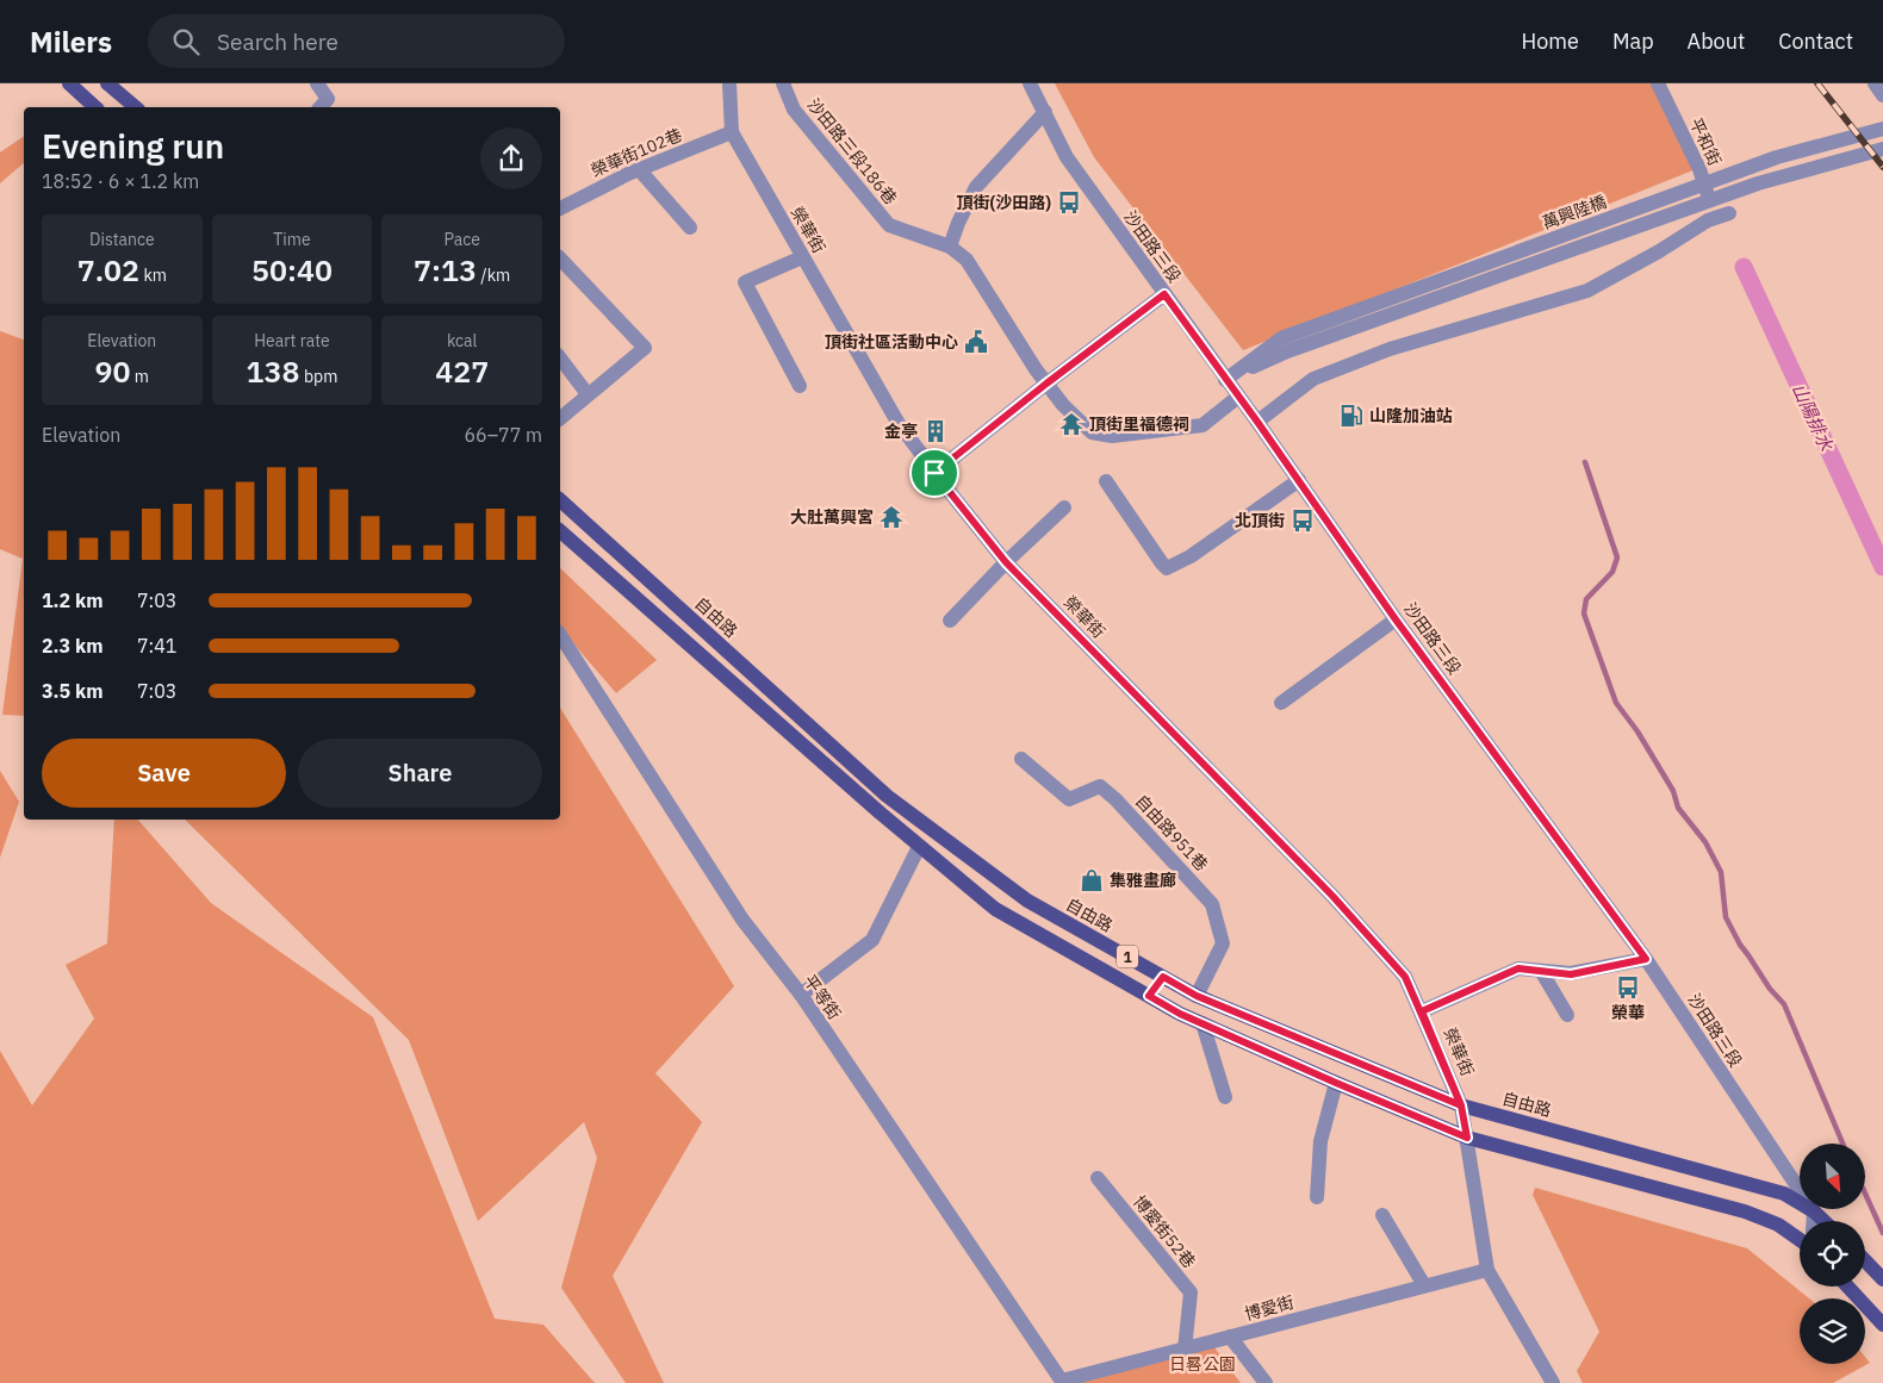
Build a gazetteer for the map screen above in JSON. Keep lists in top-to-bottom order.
{
  "streets": {
    "main road": ["沙田路三段", "自由路", "1"],
    "street": [
      "平和街",
      "沙田路三段186巷",
      "榮華街102巷",
      "萬興陸橋",
      "榮華街",
      "自由路951巷",
      "平等街",
      "博愛街52巷",
      "博愛街"
    ]
  },
  "crossings": [
    ["平和街", "沙田路三段"],
    ["榮華街102巷", "榮華街"],
    ["榮華街", "自由路"],
    ["榮華街", "1"],
    ["榮華街", "博愛街"],
    ["沙田路三段", "自由路"],
    ["自由路", "自由路951巷"],
    ["平等街", "博愛街"],
    ["博愛街52巷", "博愛街"]
  ],
  "water": ["山陽排水"],
  "parks": ["日晷公園"],
  "places": {
    "bus stop": ["頂街(沙田路)", "北頂街", "榮華"],
    "public building": ["頂街社區活動中心"],
    "fuel station": ["山隆加油站"],
    "temple": ["頂街里福德祠", "大肚萬興宮"],
    "building": ["金亭"],
    "shop": ["集雅畫廊"]
  },
  "north": "bottom right",
  "page": {
    "header": "Milers",
    "search": "Search here",
    "nav": [
      "Home",
      "Map",
      "About",
      "Contact"
    ],
    "heading": ["Evening run", "18:52 · 6 × 1.2 km"],
    "stats": [
      ["Distance", "7.02 km"],
      ["Time", "50:40"],
      ["Pace", "7:13 /km"],
      ["Elevation", "90 m"],
      ["Heart rate", "138 bpm"],
      ["kcal", "427"]
    ],
    "chart": ["Elevation", "66–77 m"],
    "list": [
      {
        "name": "1.2 km",
        "note": "7:03"
      },
      {
        "name": "2.3 km",
        "note": "7:41"
      },
      {
        "name": "3.5 km",
        "note": "7:03"
      }
    ],
    "buttons": ["Save", "Share"]
  }
}
